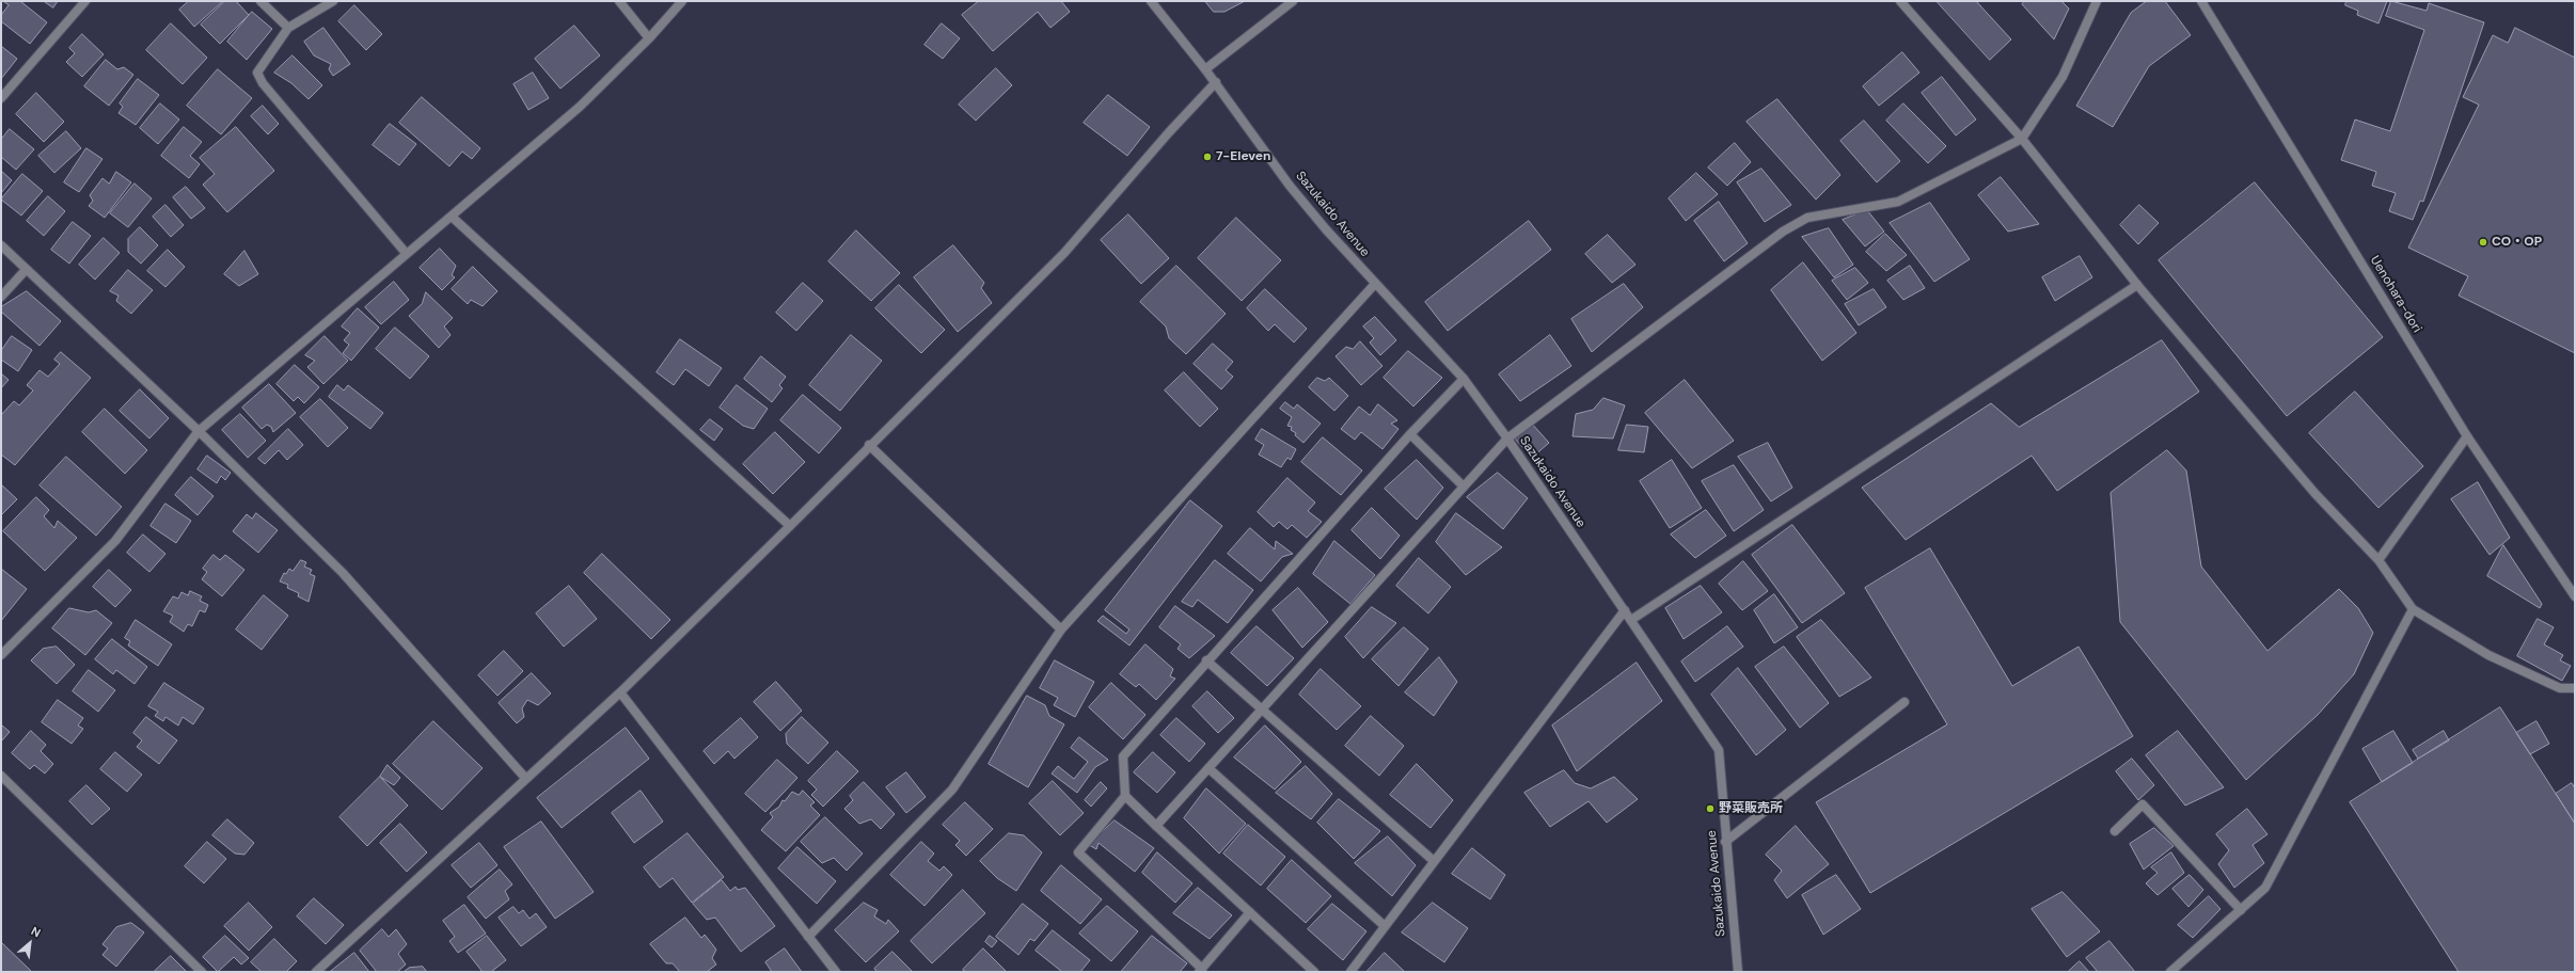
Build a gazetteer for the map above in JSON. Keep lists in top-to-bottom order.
{
  "streets": {
    "street": ["Sazukaido Avenue", "Uenohara-dori"]
  },
  "places": ["7-Eleven", "CO・OP", "野菜販売所"],
  "north": "top right"
}
